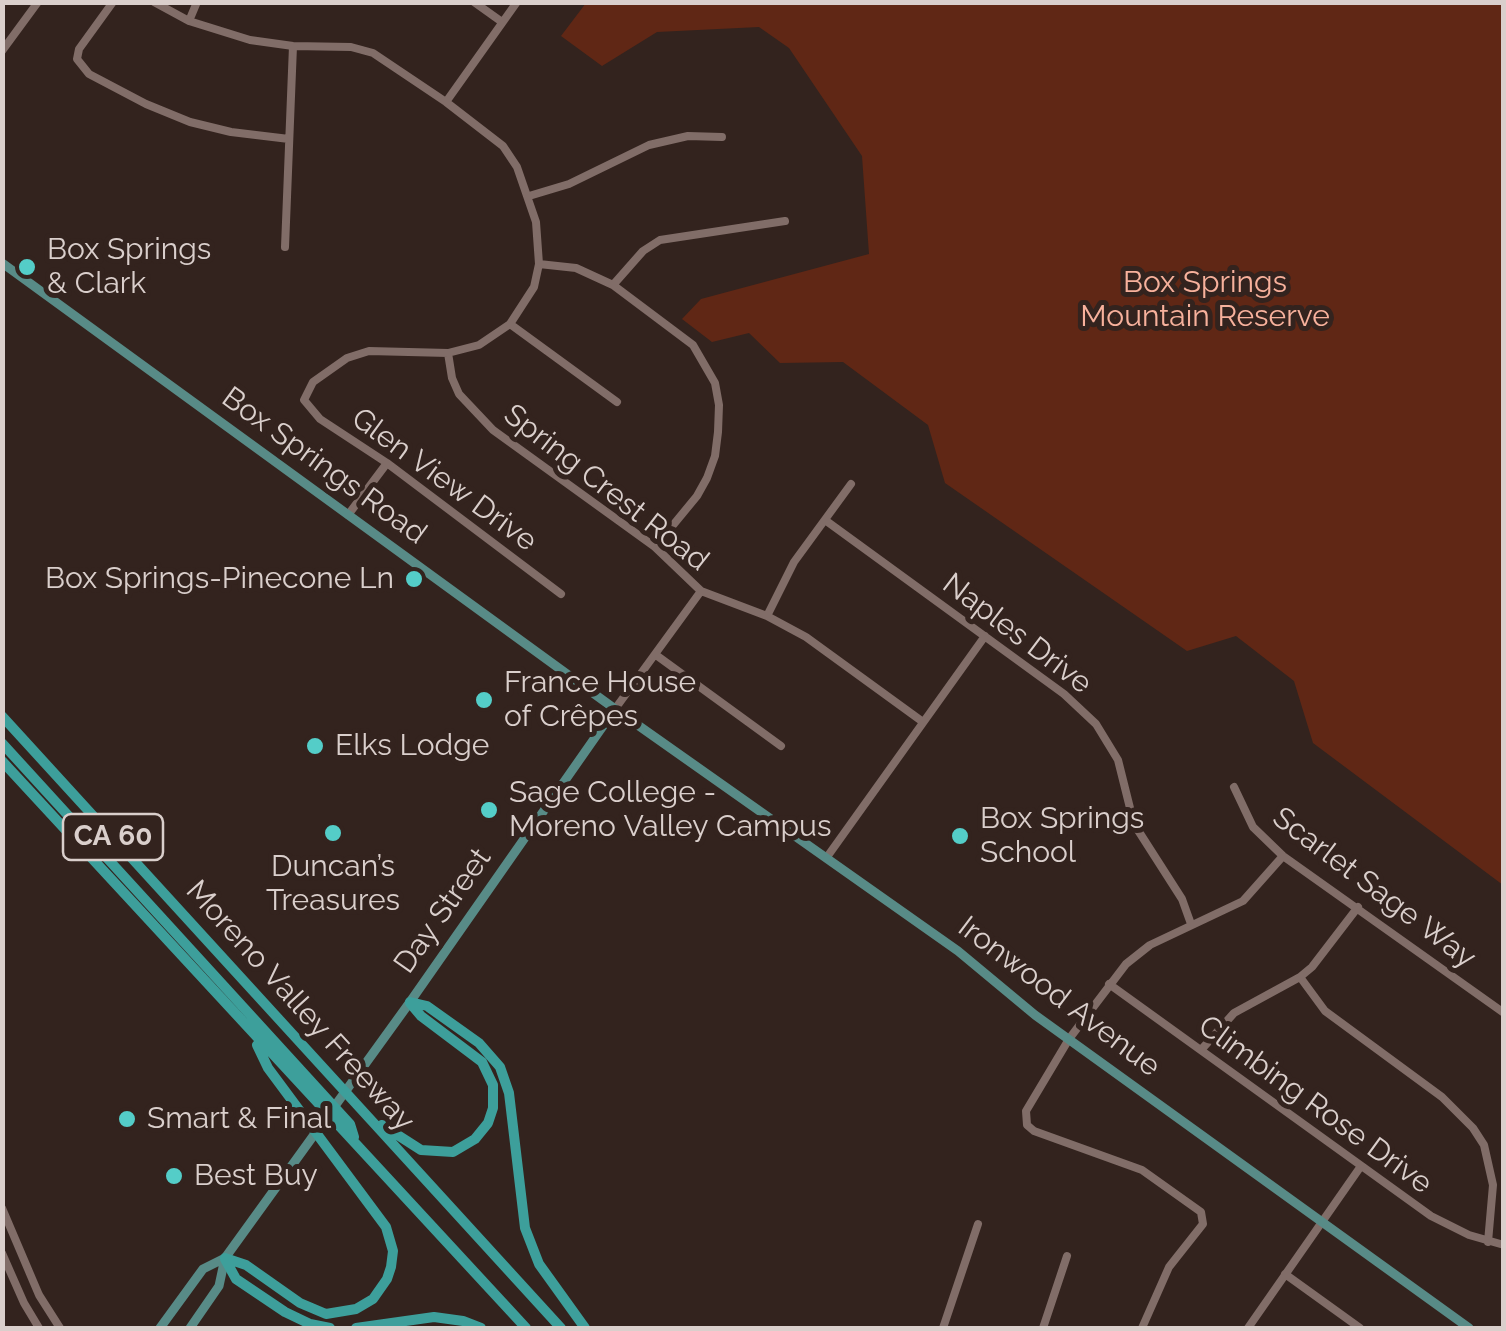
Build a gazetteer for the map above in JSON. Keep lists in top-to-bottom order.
{
  "streets": {
    "highway": ["CA 60", "Moreno Valley Freeway"],
    "main road": ["Box Springs Road", "Day Street", "Ironwood Avenue"],
    "street": [
      "Glen View Drive",
      "Spring Crest Road",
      "Naples Drive",
      "Scarlet Sage Way",
      "Climbing Rose Drive"
    ]
  },
  "crossings": [
    ["Box Springs Road", "Day Street"],
    ["Box Springs Road", "Ironwood Avenue"],
    ["Glen View Drive", "Spring Crest Road"],
    ["Spring Crest Road", "Day Street"],
    ["Day Street", "Ironwood Avenue"]
  ],
  "parks": ["Box Springs Mountain Reserve"],
  "places": [
    "Box Springs & Clark",
    "Box Springs-Pinecone Ln",
    "France House of Crêpes",
    "Elks Lodge",
    "Sage College - Moreno Valley Campus",
    "Duncan’s Treasures",
    "Box Springs School",
    "Smart & Final",
    "Best Buy"
  ]
}
